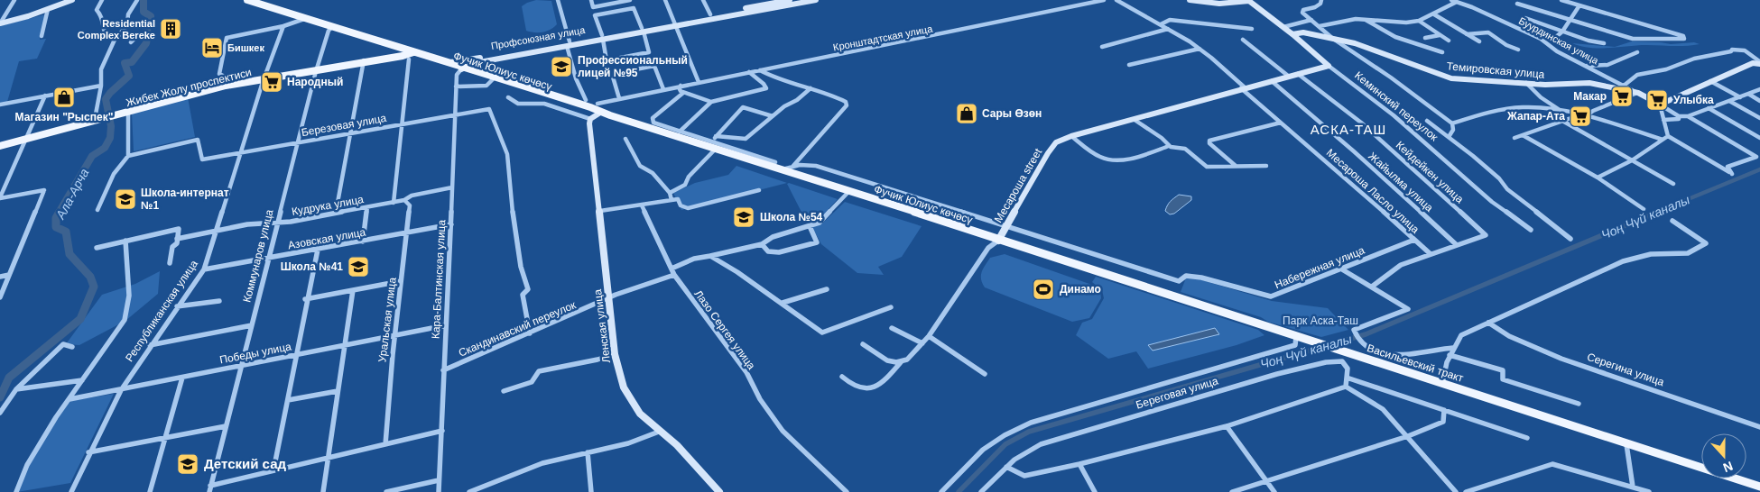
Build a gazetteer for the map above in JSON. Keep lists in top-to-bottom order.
{
  "streets": {
    "main road": ["Фучик Юлиус көчөсү", "Жибек Жолу проспектиси", "Васильевский тракт"],
    "street": [
      "Профсоюзная улица",
      "Кронштадтская улица",
      "Буурдинская улица",
      "Темировская улица",
      "Кеминский переулок",
      "Березовая улица",
      "Кейдейкен улица",
      "Жайылма улица",
      "Месароша street",
      "Месароша Ласло улица",
      "Кудрука улица",
      "Азовская улица",
      "Коммунаров улица",
      "Набережная улица",
      "Кара-Балтинская улица",
      "Республиканская улица",
      "Уральская улица",
      "Ленская улица",
      "Скандинавский переулок",
      "Лазо Сергея улица",
      "Победы улица",
      "Серегина улица",
      "Береговая улица"
    ]
  },
  "crossings": [
    ["Профсоюзная улица", "Фучик Юлиус көчөсү"],
    ["Профсоюзная улица", "Кара-Балтинская улица"],
    ["Кронштадтская улица", "Фучик Юлиус көчөсү"],
    ["Буурдинская улица", "Темировская улица"],
    ["Темировская улица", "Кеминский переулок"],
    ["Фучик Юлиус көчөсү", "Жибек Жолу проспектиси"],
    ["Фучик Юлиус көчөсү", "Месароша street"],
    ["Фучик Юлиус көчөсү", "Коммунаров улица"],
    ["Фучик Юлиус көчөсү", "Кара-Балтинская улица"],
    ["Фучик Юлиус көчөсү", "Васильевский тракт"],
    ["Жибек Жолу проспектиси", "Коммунаров улица"],
    ["Жибек Жолу проспектиси", "Республиканская улица"],
    ["Кеминский переулок", "Месароша street"],
    ["Березовая улица", "Коммунаров улица"],
    ["Березовая улица", "Кара-Балтинская улица"],
    ["Березовая улица", "Республиканская улица"],
    ["Березовая улица", "Скандинавский переулок"],
    ["Кейдейкен улица", "Жайылма улица"],
    ["Кейдейкен улица", "Месароша street"],
    ["Жайылма улица", "Месароша street"],
    ["Месароша street", "Месароша Ласло улица"],
    ["Месароша street", "Набережная улица"],
    ["Месароша Ласло улица", "Набережная улица"],
    ["Кудрука улица", "Коммунаров улица"],
    ["Кудрука улица", "Кара-Балтинская улица"],
    ["Кудрука улица", "Республиканская улица"],
    ["Кудрука улица", "Уральская улица"],
    ["Азовская улица", "Коммунаров улица"],
    ["Азовская улица", "Кара-Балтинская улица"],
    ["Азовская улица", "Республиканская улица"],
    ["Азовская улица", "Уральская улица"],
    ["Коммунаров улица", "Победы улица"],
    ["Кара-Балтинская улица", "Скандинавский переулок"],
    ["Кара-Балтинская улица", "Победы улица"],
    ["Республиканская улица", "Победы улица"],
    ["Уральская улица", "Победы улица"],
    ["Ленская улица", "Скандинавский переулок"],
    ["Скандинавский переулок", "Лазо Сергея улица"]
  ],
  "districts": ["АСКА-ТАШ"],
  "water": ["Ала-Арча", "Чоң Чүй каналы"],
  "parks": ["Парк Аска-Таш"],
  "places": {
    "building": ["Residential Complex Bereke"],
    "hotel": ["Бишкек"],
    "school or university": [
      "Профессиональный лицей №95",
      "Школа-интернат №1",
      "Школа №54",
      "Школа №41",
      "Детский сад"
    ],
    "supermarket": [
      "Народный",
      "Макар",
      "Улыбка",
      "Жапар-Ата"
    ],
    "shop": ["Магазин \"Рыспек\"", "Сары Өзөн"],
    "sports": ["Динамо"]
  },
  "north": "bottom"
}
